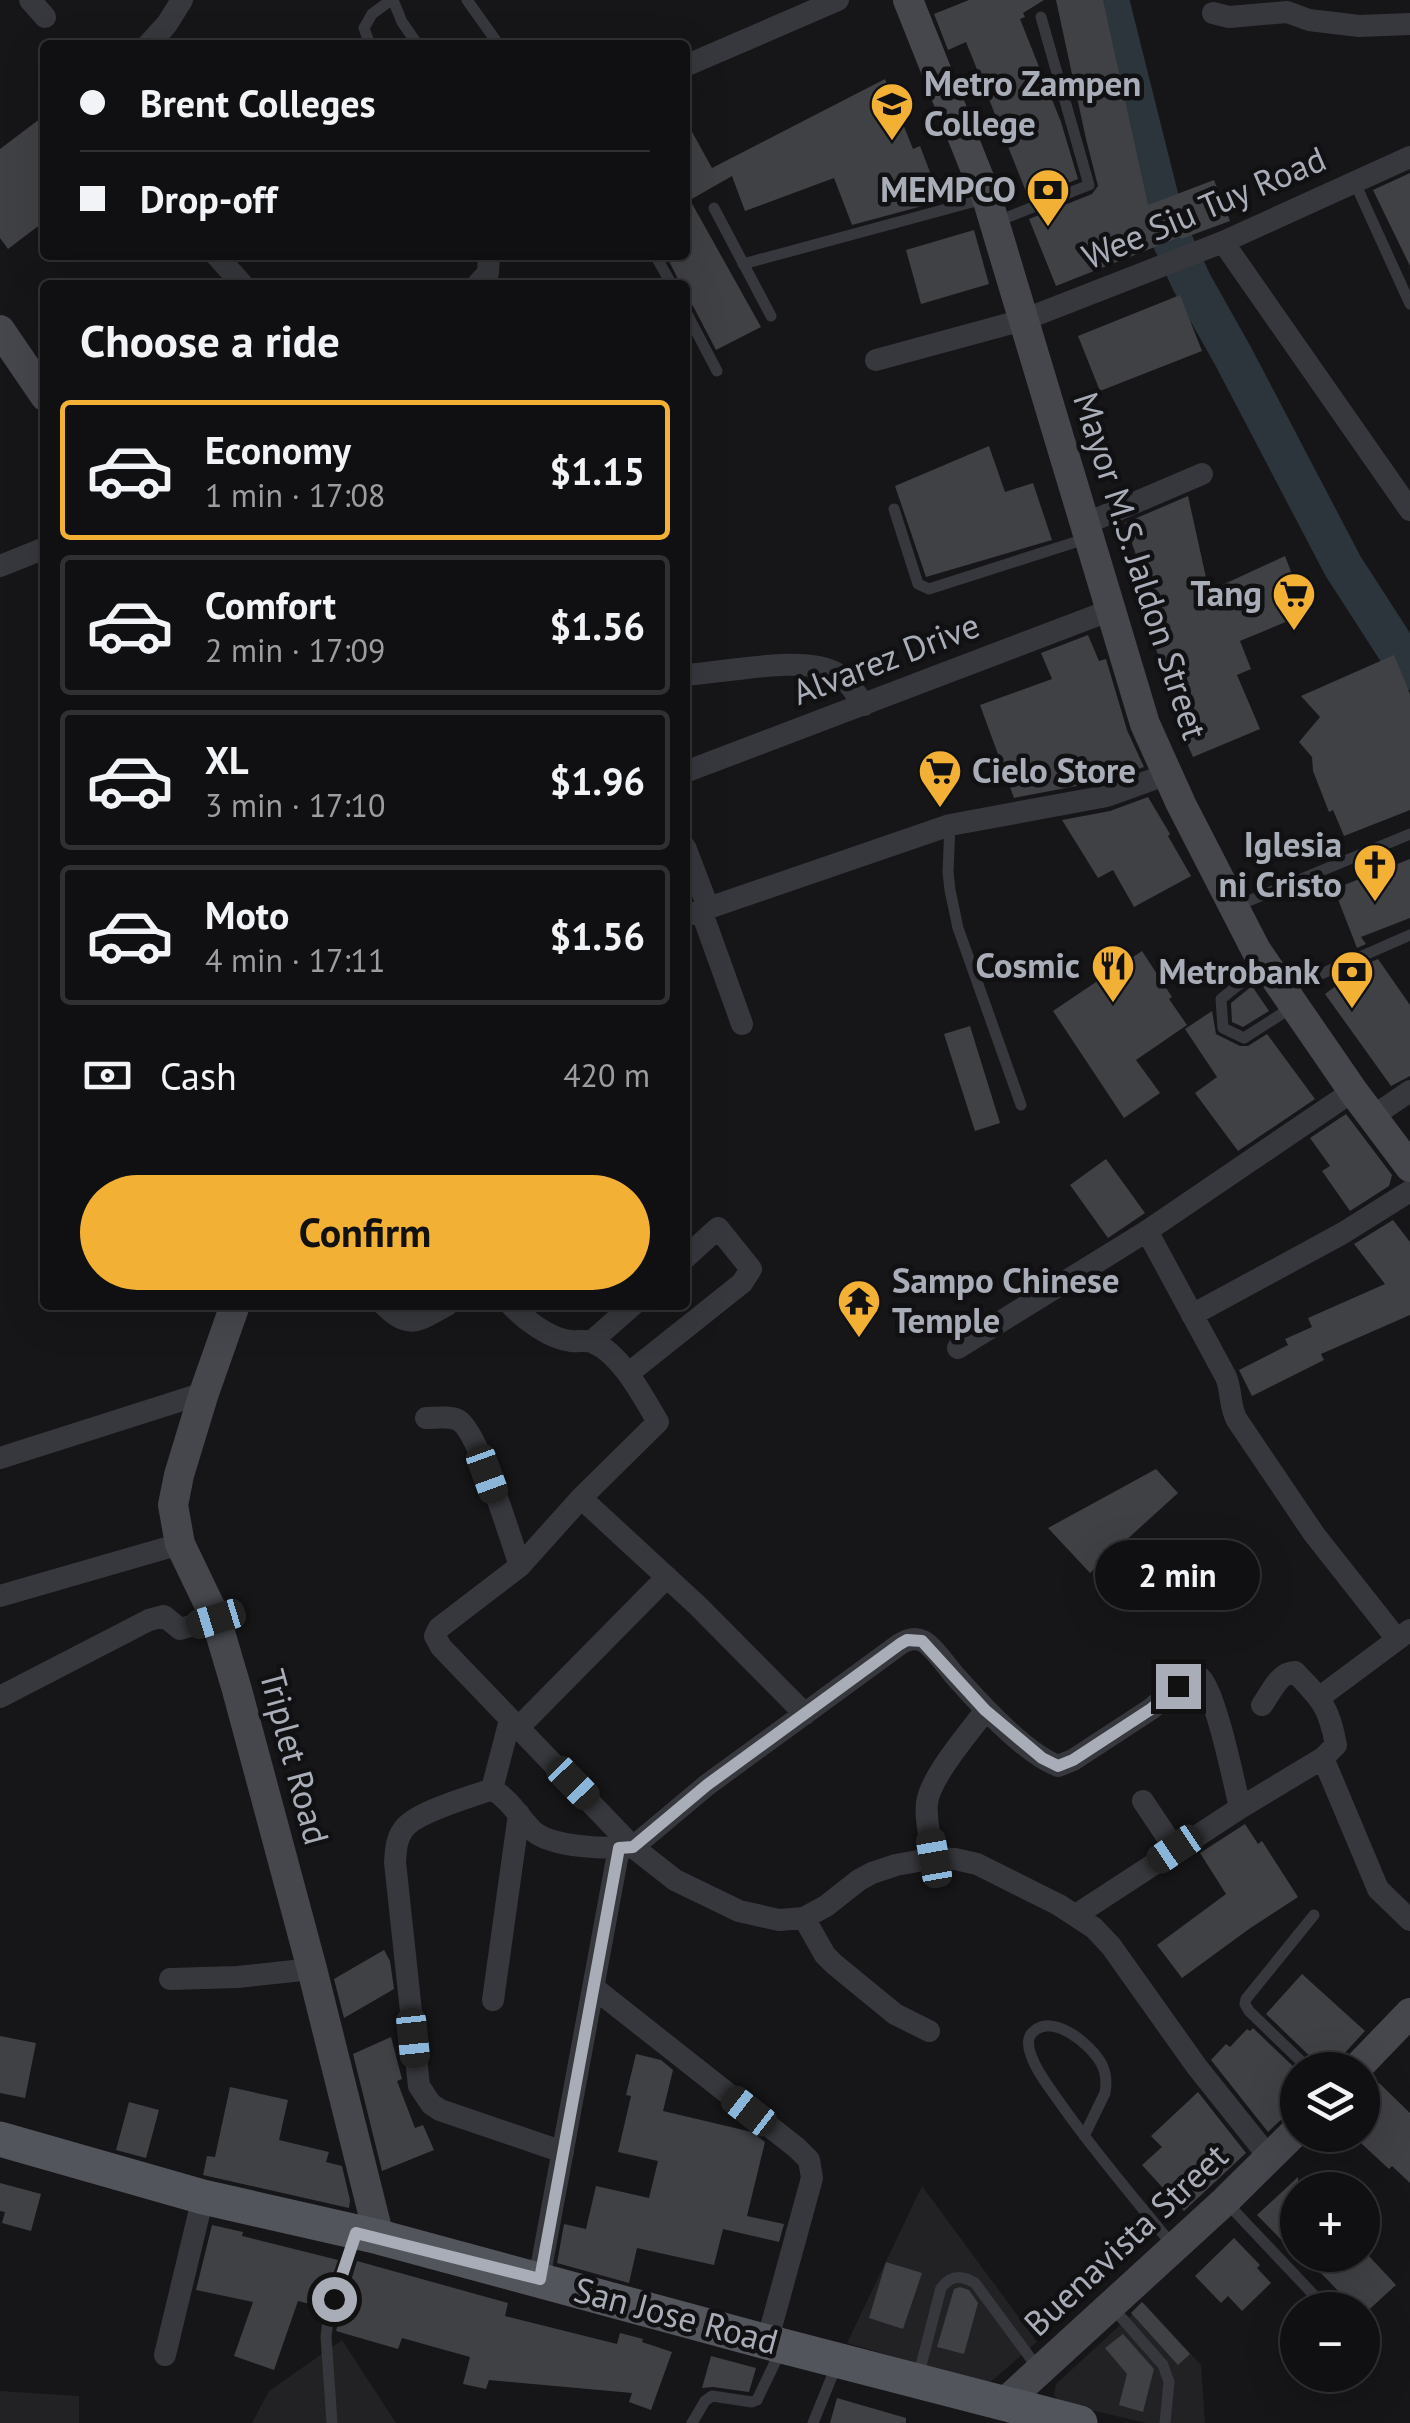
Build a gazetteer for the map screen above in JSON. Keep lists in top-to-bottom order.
{
  "streets": {
    "main road": [
      "Mayor M.S. Jaldon Street",
      "Triplet Road",
      "Buenavista Street",
      "San Jose Road"
    ],
    "street": ["Wee Siu Tuy Road", "Alvarez Drive"]
  },
  "crossings": [
    ["Wee Siu Tuy Road", "Mayor M.S. Jaldon Street"],
    ["Mayor M.S. Jaldon Street", "Alvarez Drive"],
    ["Triplet Road", "San Jose Road"],
    ["Buenavista Street", "San Jose Road"]
  ],
  "places": {
    "school or university": ["Metro Zampen College"],
    "bank": ["MEMPCO", "Metrobank"],
    "supermarket": ["Tang", "Cielo Store"],
    "church": ["Iglesia ni Cristo"],
    "restaurant": ["Cosmic"],
    "temple": ["Sampo Chinese Temple"]
  },
  "page": {
    "banner": ["Brent Colleges", "Drop-off"],
    "heading": "Choose a ride",
    "list": [
      {
        "name": "Economy",
        "note": "1 min · 17:08",
        "value": "$1.15"
      },
      {
        "name": "Comfort",
        "note": "2 min · 17:09",
        "value": "$1.56"
      },
      {
        "name": "XL",
        "note": "3 min · 17:10",
        "value": "$1.96"
      },
      {
        "name": "Moto",
        "note": "4 min · 17:11",
        "value": "$1.56"
      }
    ],
    "pay": ["Cash", "420 m"],
    "buttons": "Confirm",
    "bubble": "2 min",
    "map_buttons": ["+", "−"]
  }
}
